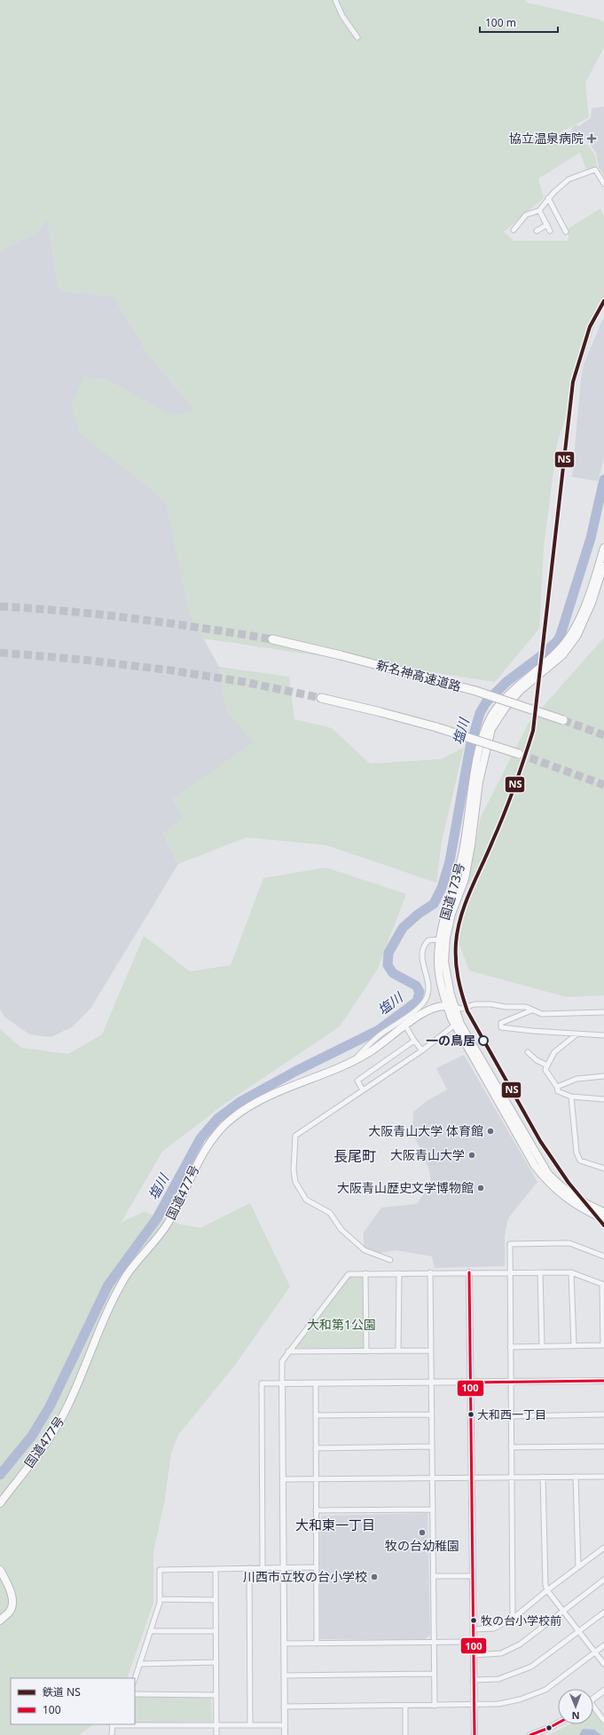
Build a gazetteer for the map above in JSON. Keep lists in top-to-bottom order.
{
  "streets": {
    "highway": ["新名神高速道路", "国道173号", "国道477号"]
  },
  "crossings": [
    ["国道173号", "国道477号"]
  ],
  "districts": ["長尾町", "大和東一丁目"],
  "water": ["塩川"],
  "parks": ["大和第1公園"],
  "places": {
    "health": ["協立温泉病院"],
    "other": [
      "一の鳥居",
      "大阪青山大学 体育館",
      "大阪青山大学",
      "大阪青山歴史文学博物館",
      "大和西一丁目",
      "牧の台幼稚園",
      "川西市立牧の台小学校",
      "牧の台小学校前"
    ]
  },
  "lines": ["rail line NS", "transit line 100"],
  "legend": ["鉄道 NS", "100"],
  "scale_bar": "100 m",
  "north": "bottom"
}
